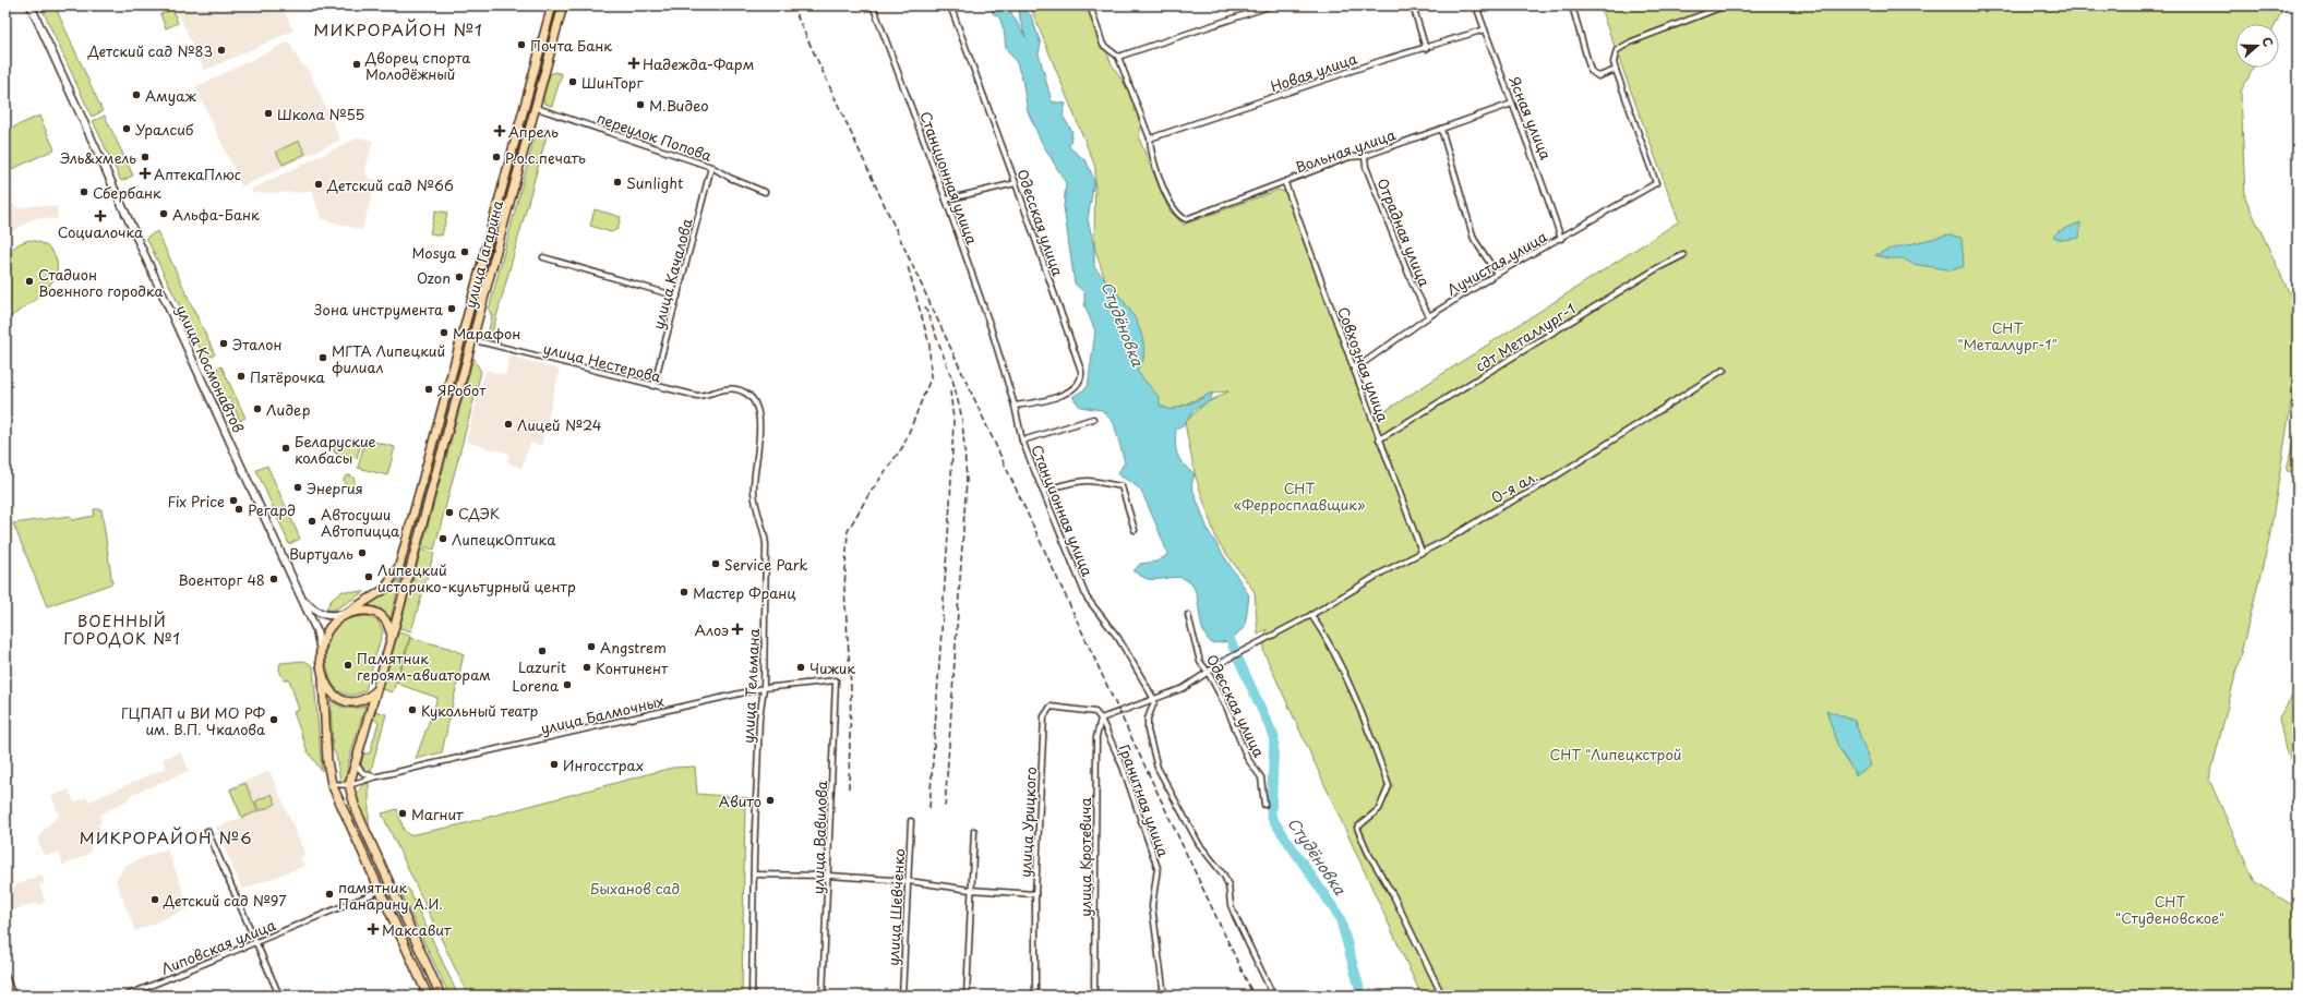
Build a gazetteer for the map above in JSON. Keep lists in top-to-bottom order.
{
  "streets": {
    "main road": ["улица Гагарина", "улица Космонавтов"],
    "street": [
      "Новая улица",
      "Ясная улица",
      "переулок Попова",
      "Вольная улица",
      "Станционная улица",
      "Одесская улица",
      "Отрадная улица",
      "Лучистая улица",
      "улица Качалова",
      "сдт Металлург-1",
      "улица Нестерова",
      "Совхозная улица",
      "0-я ал.",
      "улица Тельмана",
      "улица Балмочных",
      "Гранитная улица",
      "улица Урицкого",
      "улица Вавилова",
      "улица Кротевича",
      "улица Шевченко",
      "Липовская улица"
    ]
  },
  "crossings": [
    ["Новая улица", "Ясная улица"],
    ["Новая улица", "Вольная улица"],
    ["Ясная улица", "Вольная улица"],
    ["Ясная улица", "Лучистая улица"],
    ["переулок Попова", "улица Гагарина"],
    ["переулок Попова", "улица Качалова"],
    ["Вольная улица", "Отрадная улица"],
    ["Вольная улица", "Совхозная улица"],
    ["Станционная улица", "Одесская улица"],
    ["Станционная улица", "0-я ал."],
    ["Одесская улица", "0-я ал."],
    ["Отрадная улица", "Лучистая улица"],
    ["улица Гагарина", "улица Нестерова"],
    ["улица Гагарина", "улица Космонавтов"],
    ["Лучистая улица", "Совхозная улица"],
    ["улица Качалова", "улица Нестерова"],
    ["сдт Металлург-1", "Совхозная улица"],
    ["улица Нестерова", "улица Тельмана"],
    ["Совхозная улица", "0-я ал."],
    ["0-я ал.", "Гранитная улица"],
    ["0-я ал.", "улица Урицкого"],
    ["0-я ал.", "улица Кротевича"],
    ["улица Тельмана", "улица Балмочных"],
    ["улица Балмочных", "улица Вавилова"],
    ["Гранитная улица", "улица Урицкого"],
    ["Гранитная улица", "улица Кротевича"],
    ["улица Урицкого", "улица Кротевича"]
  ],
  "districts": ["МИКРОРАЙОН №1", "ВОЕННЫЙ ГОРОДОК №1", "МИКРОРАЙОН №6"],
  "water": ["Студёновка"],
  "parks": [
    "СНТ \"Металлург-1\"",
    "СНТ «Ферросплавщик»",
    "СНТ \"Липецкстрой",
    "Быханов сад",
    "СНТ \"Студеновское\""
  ],
  "places": {
    "other": [
      "Почта Банк",
      "Детский сад №83",
      "Дворец спорта Молодёжный",
      "ШинТорг",
      "Амуаж",
      "М.Видео",
      "Школа №55",
      "Уралсиб",
      "Эль&хмель",
      "Р.о.с.печать",
      "Sunlight",
      "Детский сад №66",
      "Сбербанк",
      "Альфа-Банк",
      "Mosya",
      "Ozon",
      "Стадион Военного городка",
      "Зона инструмента",
      "Марафон",
      "Эталон",
      "МГТА Липецкий филиал",
      "Пятёрочка",
      "ЯРобот",
      "Лидер",
      "Лицей №24",
      "Беларуские колбасы",
      "Энергия",
      "Fix Price",
      "Регард",
      "СДЭК",
      "Автосуши Автопицца",
      "ЛипецкОптика",
      "Виртуаль",
      "Service Park",
      "Липецкий историко-культурный центр",
      "Военторг 48",
      "Мастер Франц",
      "Angstrem",
      "Lazurit",
      "Памятник героям-авиаторам",
      "Континент",
      "Чижик",
      "Lorena",
      "Кукольный театр",
      "ГЦПАП и ВИ МО РФ им. В.П. Чкалова",
      "Ингосстрах",
      "Авито",
      "Магнит",
      "памятник Панарину А.И.",
      "Детский сад №97"
    ],
    "health": [
      "Надежда-Фарм",
      "Апрель",
      "АптекаПлюс",
      "Социалочка",
      "Алоэ",
      "Максавит"
    ]
  },
  "north": "right"
}
